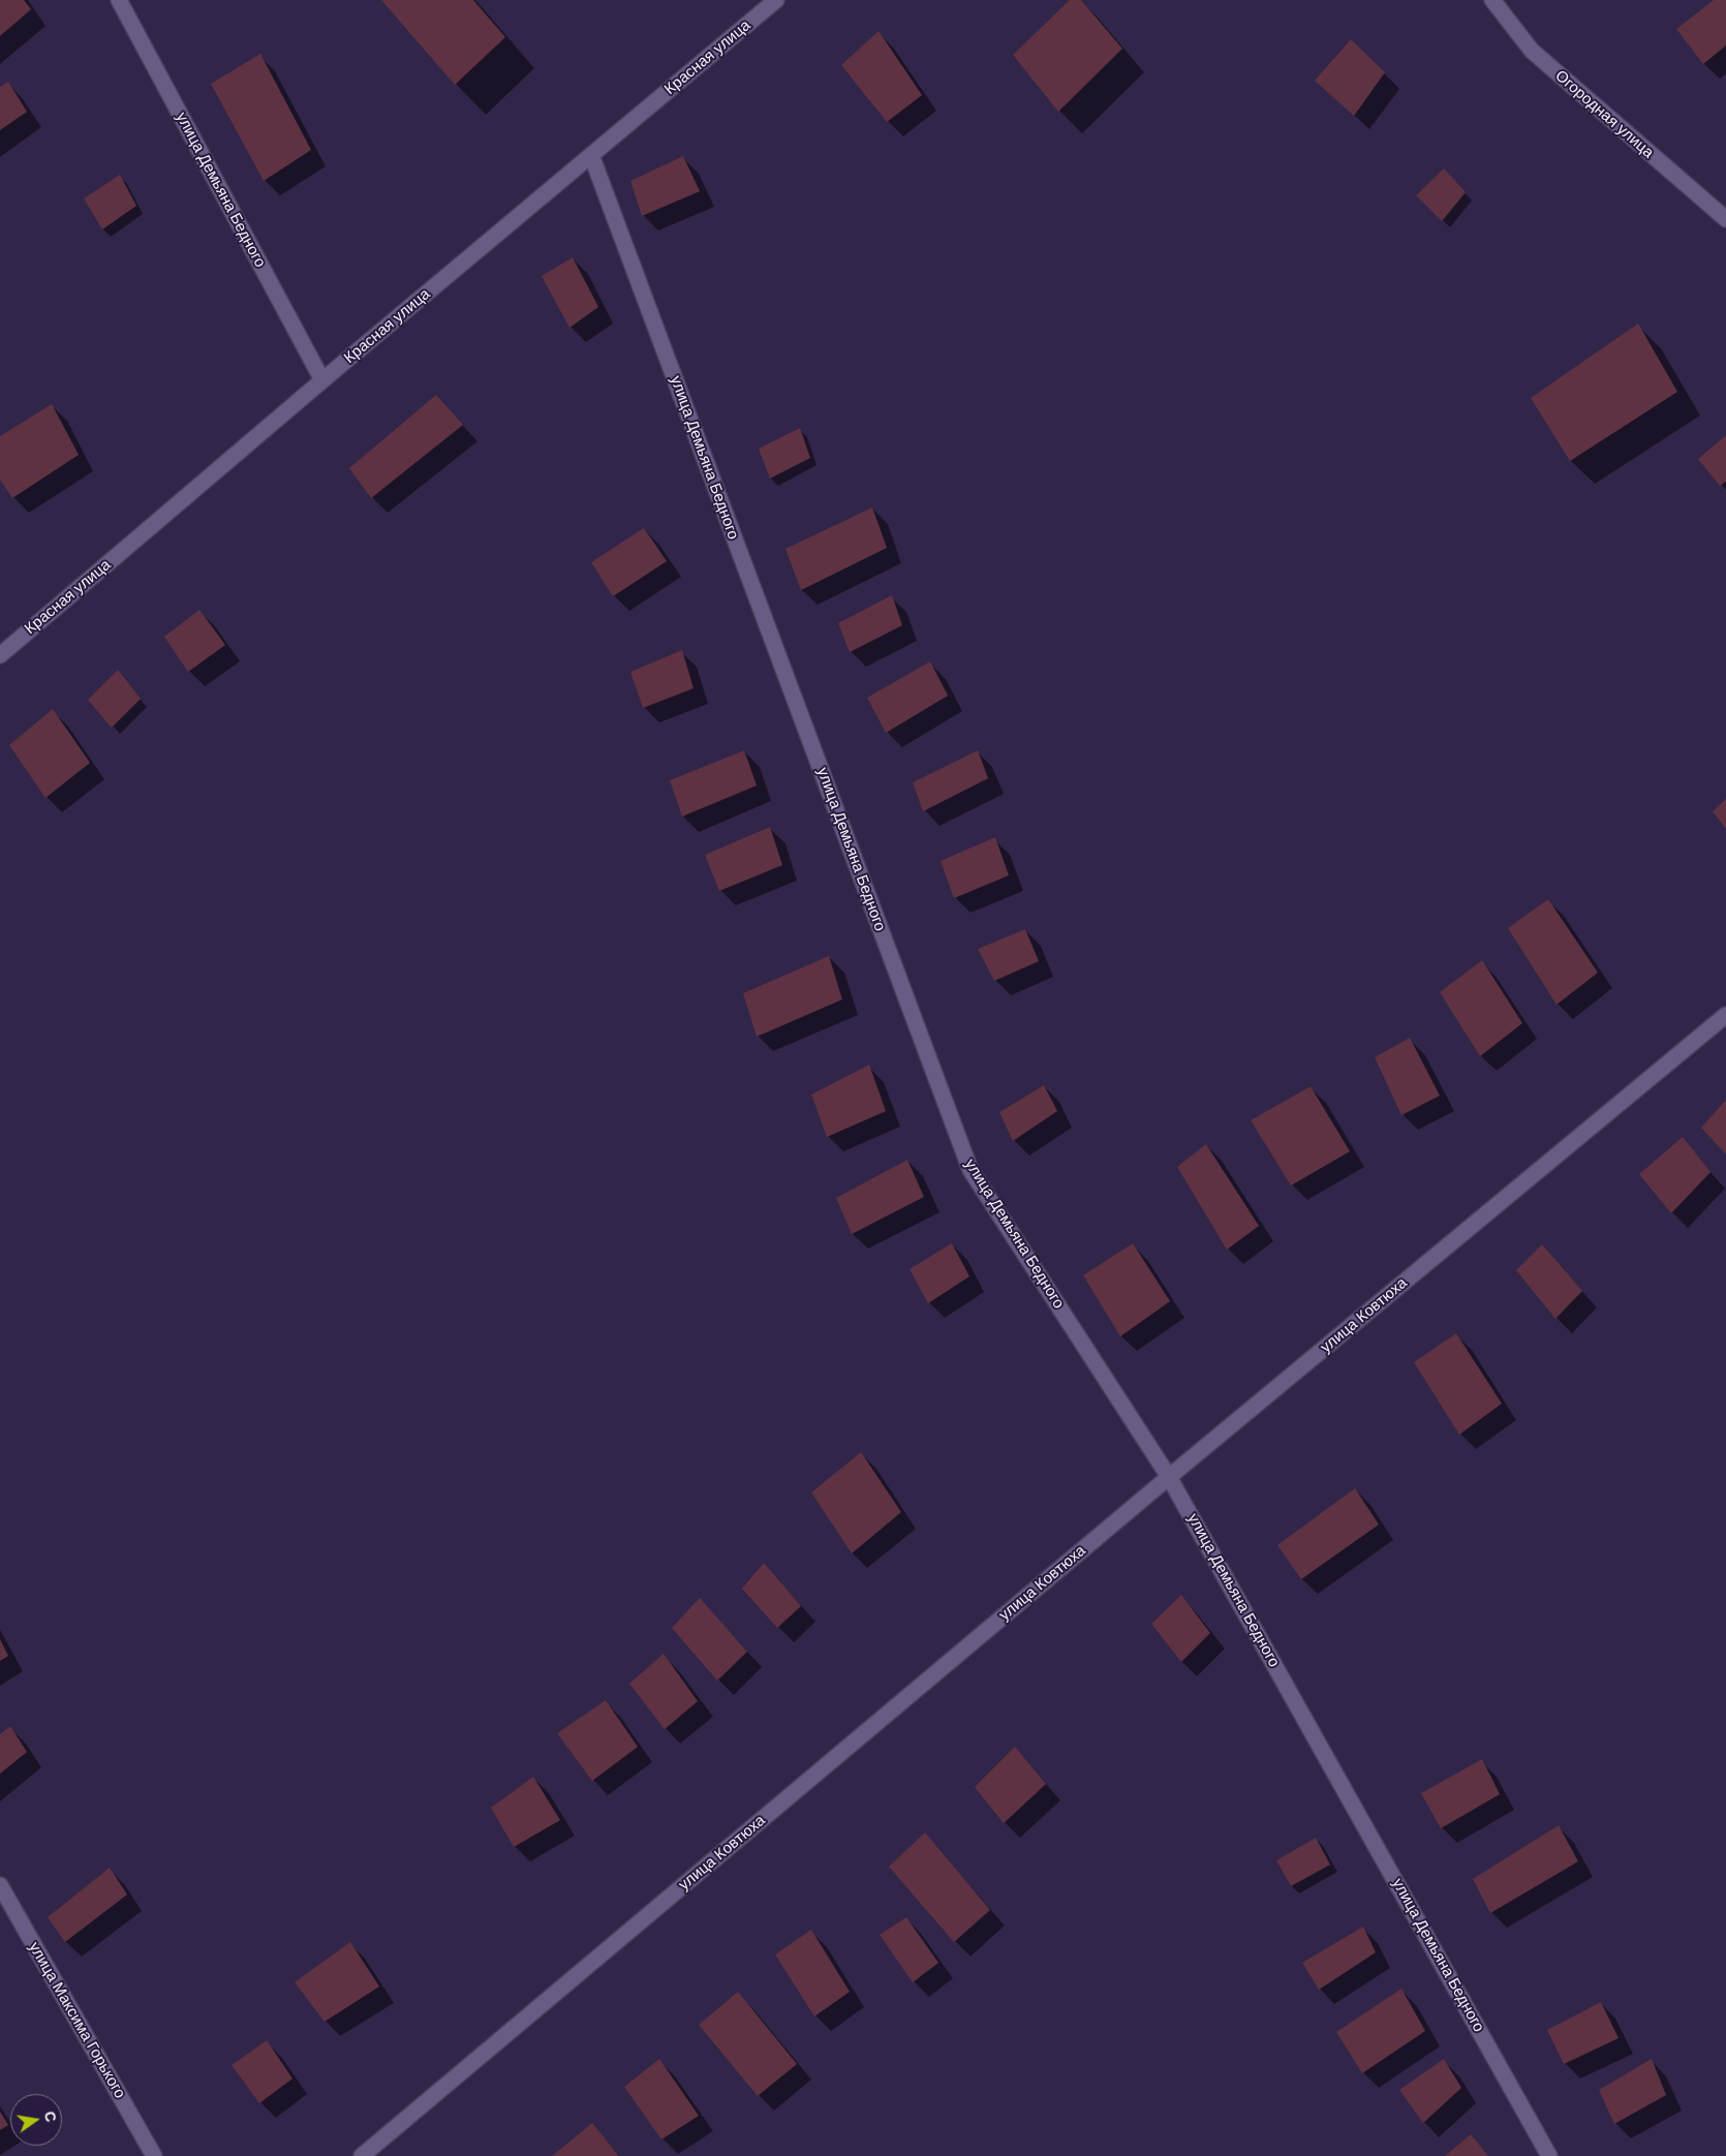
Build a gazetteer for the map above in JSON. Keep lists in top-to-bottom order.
{
  "streets": {
    "street": [
      "Красная улица",
      "Огородная улица",
      "улица Демьяна Бедного",
      "улица Ковтюха",
      "улица Максима Горького"
    ]
  },
  "crossings": [
    ["Красная улица", "улица Демьяна Бедного"],
    ["улица Демьяна Бедного", "улица Ковтюха"]
  ],
  "north": "right"
}
